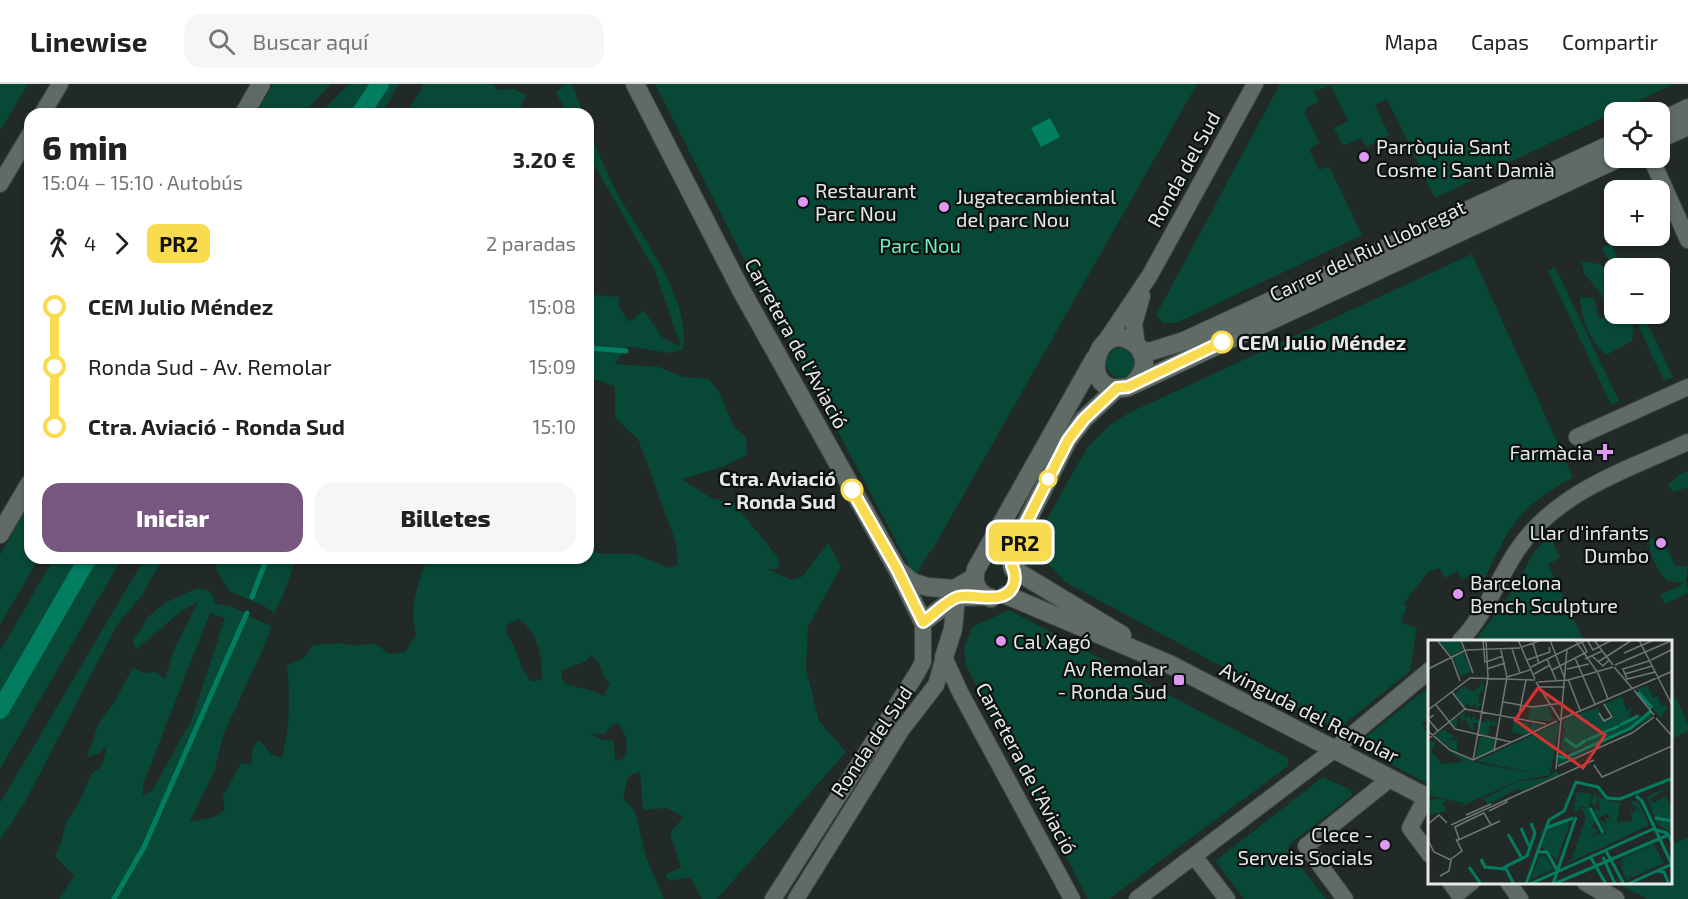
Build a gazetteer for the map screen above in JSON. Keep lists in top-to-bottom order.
{
  "streets": {
    "street": [
      "Ronda del Sud",
      "Carrer del Riu Llobregat",
      "Carretera de l'Aviació",
      "Avinguda del Remolar"
    ]
  },
  "crossings": [
    ["Ronda del Sud", "Carrer del Riu Llobregat"],
    ["Ronda del Sud", "Carretera de l'Aviació"],
    ["Ronda del Sud", "Avinguda del Remolar"]
  ],
  "parks": ["Parc Nou"],
  "places": {
    "other": [
      "Parròquia Sant Cosme i Sant Damià",
      "Restaurant Parc Nou",
      "Jugatecambiental del parc Nou",
      "CEM Julio Méndez",
      "Ctra. Aviació - Ronda Sud",
      "Llar d'infants Dumbo",
      "Barcelona Bench Sculpture",
      "Cal Xagó",
      "Clece - Serveis Socials"
    ],
    "health": ["Farmàcia"],
    "transit": ["Av Remolar - Ronda Sud"]
  },
  "lines": ["bus line PR2"],
  "page": {
    "header": "Linewise",
    "search": "Buscar aquí",
    "nav": ["Mapa", "Capas", "Compartir"],
    "on_map": "PR2",
    "map_buttons": ["+", "−"],
    "heading": ["6 min", "15:04 – 15:10 · Autobús", "3.20 €"],
    "legs": ["4", "PR2", "2 paradas"],
    "list": [
      {
        "name": "CEM Julio Méndez",
        "value": "15:08"
      },
      {
        "name": "Ronda Sud - Av. Remolar",
        "value": "15:09"
      },
      {
        "name": "Ctra. Aviació - Ronda Sud",
        "value": "15:10"
      }
    ],
    "buttons": ["Iniciar", "Billetes"]
  }
}
